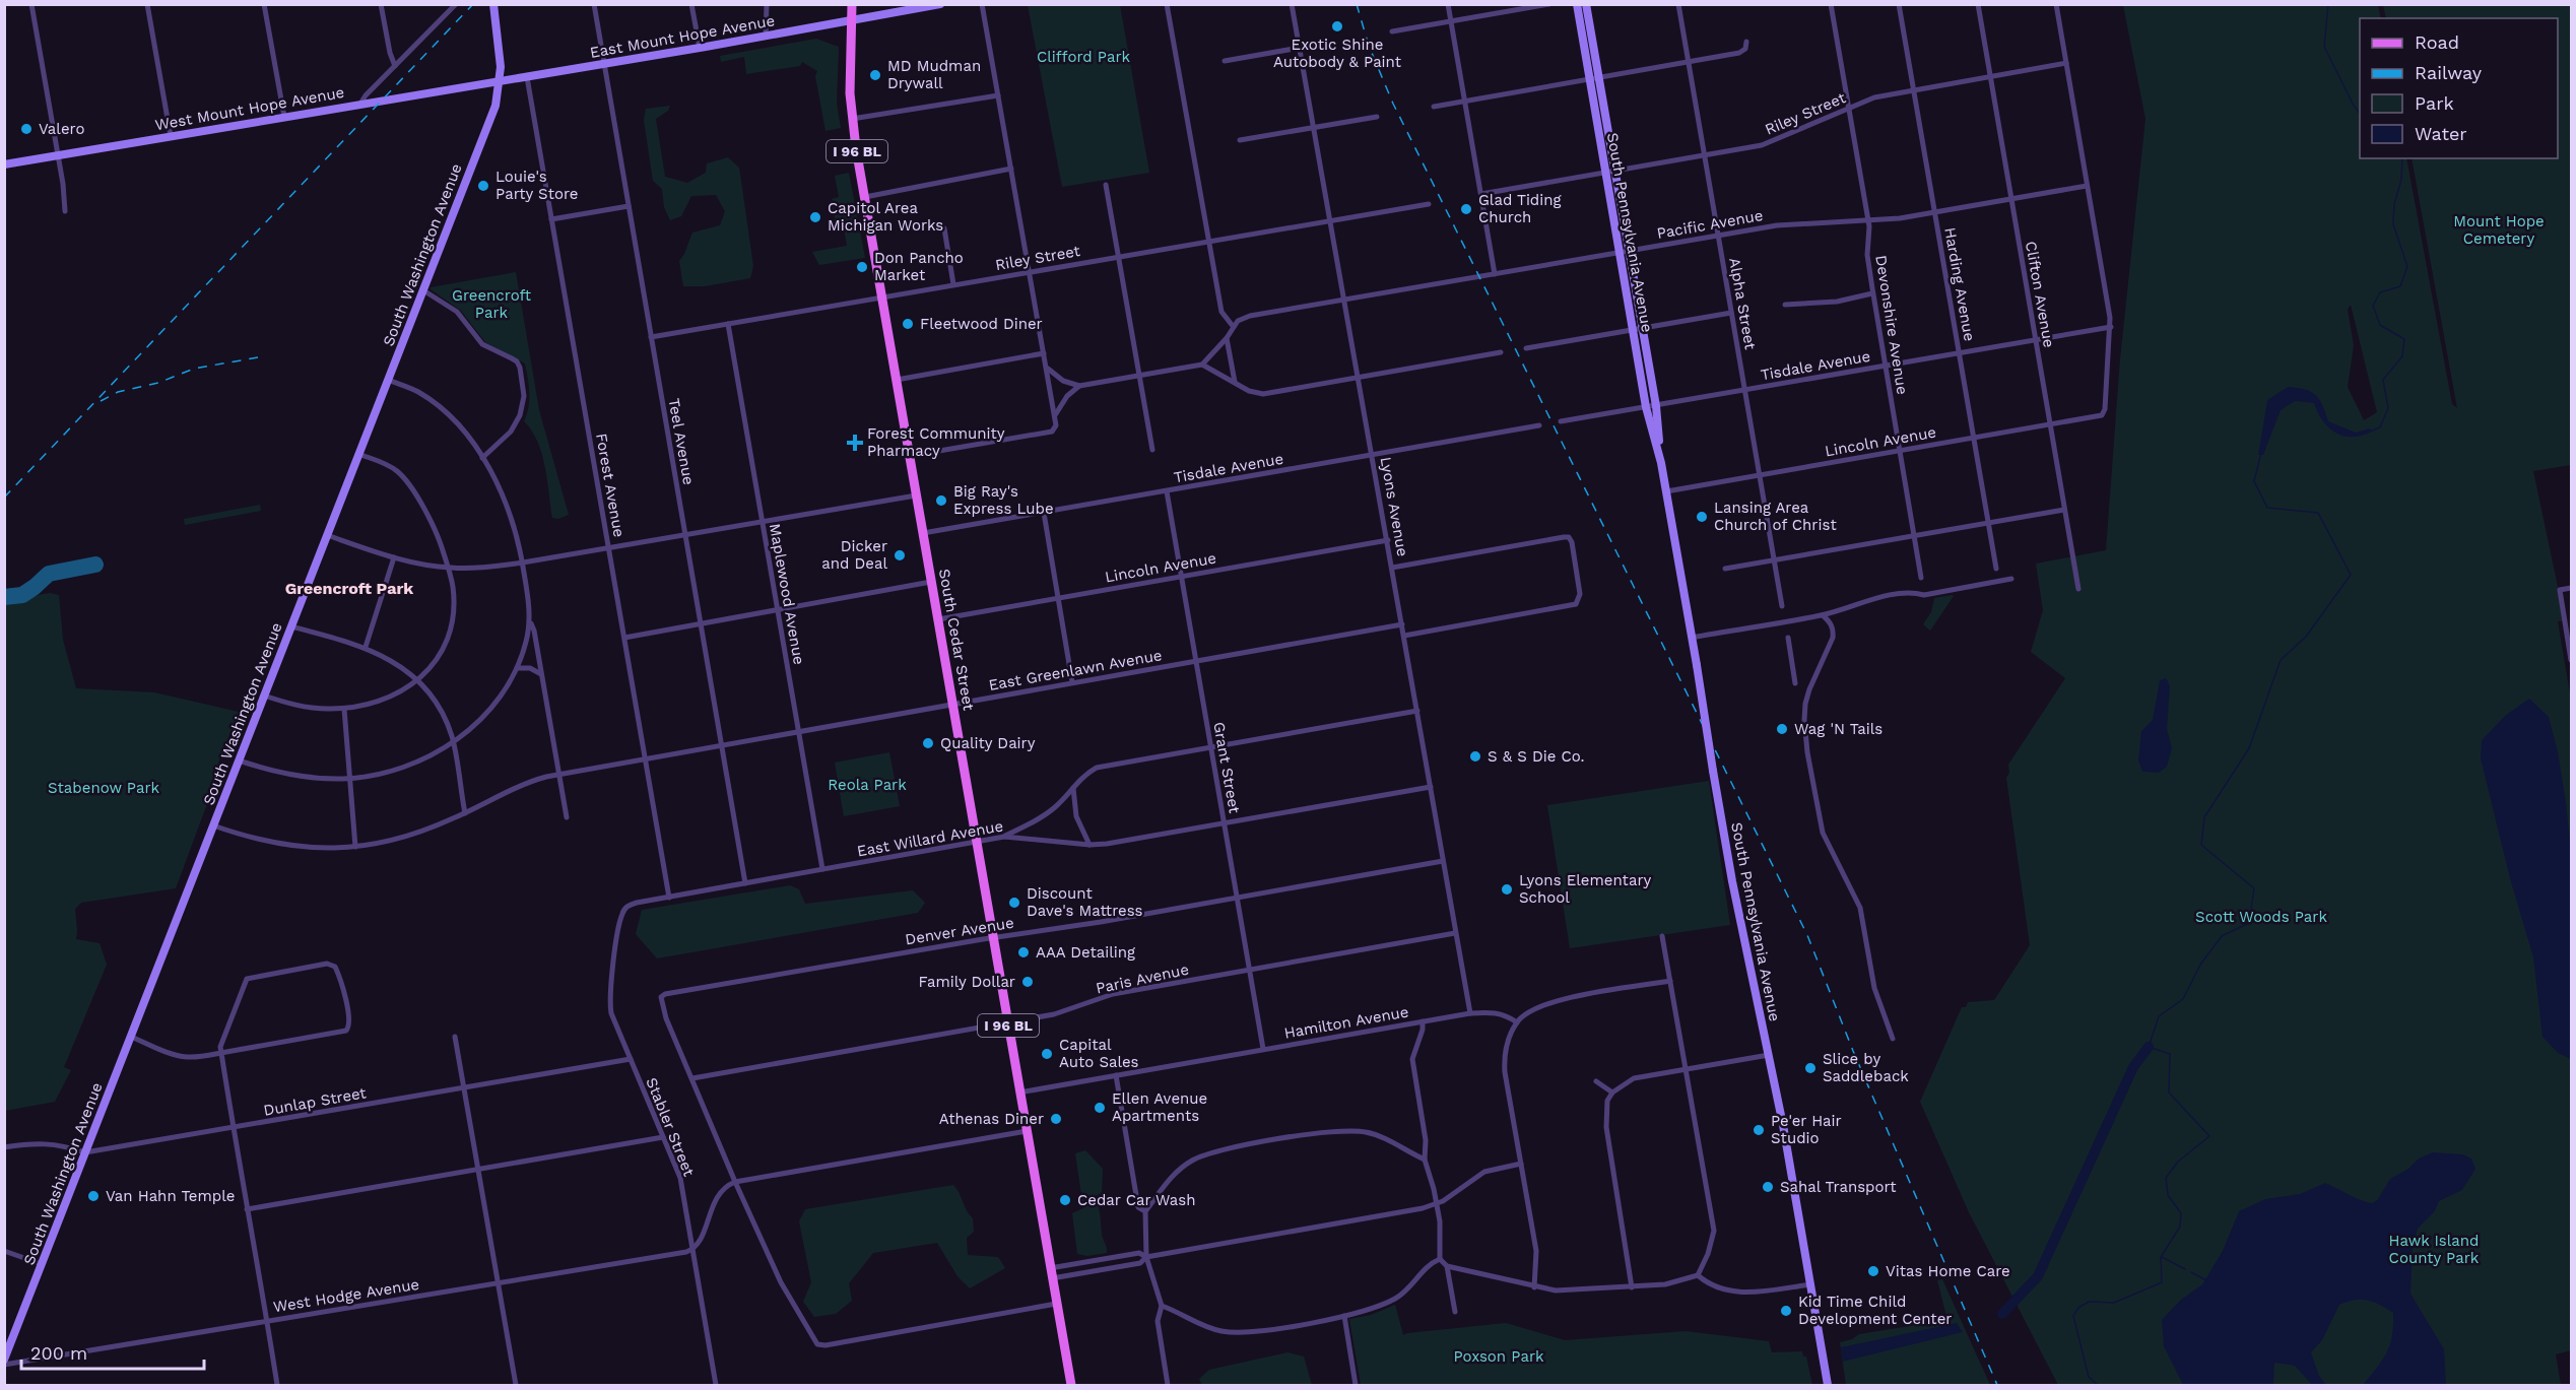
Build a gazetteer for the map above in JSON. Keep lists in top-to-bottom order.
{
  "streets": {
    "main road": ["I 96 BL", "South Cedar Street"],
    "street": [
      "East Mount Hope Avenue",
      "West Mount Hope Avenue",
      "Riley Street",
      "Pacific Avenue",
      "South Pennsylvania Avenue",
      "South Washington Avenue",
      "Harding Avenue",
      "Clifton Avenue",
      "Alpha Street",
      "Devonshire Avenue",
      "Tisdale Avenue",
      "Teel Avenue",
      "Lincoln Avenue",
      "Forest Avenue",
      "Lyons Avenue",
      "Maplewood Avenue",
      "East Greenlawn Avenue",
      "Grant Street",
      "East Willard Avenue",
      "Denver Avenue",
      "Paris Avenue",
      "Hamilton Avenue",
      "Dunlap Street",
      "Stabler Street",
      "West Hodge Avenue"
    ]
  },
  "crossings": [
    ["East Mount Hope Avenue", "West Mount Hope Avenue"],
    ["East Mount Hope Avenue", "South Washington Avenue"],
    ["East Mount Hope Avenue", "Teel Avenue"],
    ["East Mount Hope Avenue", "Forest Avenue"],
    ["East Mount Hope Avenue", "South Cedar Street"],
    ["West Mount Hope Avenue", "South Washington Avenue"],
    ["Riley Street", "South Pennsylvania Avenue"],
    ["Riley Street", "Harding Avenue"],
    ["Riley Street", "Clifton Avenue"],
    ["Riley Street", "Alpha Street"],
    ["Riley Street", "Devonshire Avenue"],
    ["Riley Street", "Teel Avenue"],
    ["Riley Street", "Lyons Avenue"],
    ["Riley Street", "Maplewood Avenue"],
    ["Riley Street", "South Cedar Street"],
    ["Pacific Avenue", "South Pennsylvania Avenue"],
    ["Pacific Avenue", "Harding Avenue"],
    ["Pacific Avenue", "Clifton Avenue"],
    ["Pacific Avenue", "Alpha Street"],
    ["Pacific Avenue", "Devonshire Avenue"],
    ["Pacific Avenue", "Lyons Avenue"],
    ["South Pennsylvania Avenue", "Tisdale Avenue"],
    ["South Pennsylvania Avenue", "Lincoln Avenue"],
    ["South Washington Avenue", "East Greenlawn Avenue"],
    ["South Washington Avenue", "Dunlap Street"],
    ["Harding Avenue", "Tisdale Avenue"],
    ["Harding Avenue", "Lincoln Avenue"],
    ["Clifton Avenue", "Tisdale Avenue"],
    ["Clifton Avenue", "Lincoln Avenue"],
    ["Alpha Street", "Tisdale Avenue"],
    ["Alpha Street", "Lincoln Avenue"],
    ["Devonshire Avenue", "Tisdale Avenue"],
    ["Devonshire Avenue", "Lincoln Avenue"],
    ["Tisdale Avenue", "Lincoln Avenue"],
    ["Tisdale Avenue", "Lyons Avenue"],
    ["Tisdale Avenue", "South Cedar Street"],
    ["Tisdale Avenue", "Grant Street"],
    ["Teel Avenue", "East Greenlawn Avenue"],
    ["Teel Avenue", "East Willard Avenue"],
    ["Lincoln Avenue", "Lyons Avenue"],
    ["Lincoln Avenue", "South Cedar Street"],
    ["Lincoln Avenue", "Grant Street"],
    ["Forest Avenue", "East Greenlawn Avenue"],
    ["Forest Avenue", "East Willard Avenue"],
    ["Lyons Avenue", "East Greenlawn Avenue"],
    ["Lyons Avenue", "East Willard Avenue"],
    ["Lyons Avenue", "Denver Avenue"],
    ["Lyons Avenue", "Paris Avenue"],
    ["Lyons Avenue", "Hamilton Avenue"],
    ["Maplewood Avenue", "East Greenlawn Avenue"],
    ["Maplewood Avenue", "East Willard Avenue"],
    ["South Cedar Street", "East Greenlawn Avenue"],
    ["South Cedar Street", "East Willard Avenue"],
    ["South Cedar Street", "Denver Avenue"],
    ["South Cedar Street", "Paris Avenue"],
    ["South Cedar Street", "Hamilton Avenue"],
    ["East Greenlawn Avenue", "Grant Street"],
    ["Grant Street", "East Willard Avenue"],
    ["Grant Street", "Denver Avenue"],
    ["Grant Street", "Paris Avenue"],
    ["Grant Street", "Hamilton Avenue"],
    ["East Willard Avenue", "Stabler Street"],
    ["Denver Avenue", "Paris Avenue"],
    ["Dunlap Street", "Stabler Street"],
    ["Stabler Street", "West Hodge Avenue"]
  ],
  "districts": ["Greencroft Park"],
  "parks": [
    "Clifford Park",
    "Mount Hope Cemetery",
    "Greencroft Park",
    "Reola Park",
    "Stabenow Park",
    "Scott Woods Park",
    "Hawk Island County Park",
    "Poxson Park"
  ],
  "places": {
    "other": [
      "Exotic Shine Autobody & Paint",
      "MD Mudman Drywall",
      "Valero",
      "Louie's Party Store",
      "Glad Tiding Church",
      "Capitol Area Michigan Works",
      "Don Pancho Market",
      "Fleetwood Diner",
      "Big Ray's Express Lube",
      "Lansing Area Church of Christ",
      "Dicker and Deal",
      "Wag 'N Tails",
      "Quality Dairy",
      "S & S Die Co.",
      "Lyons Elementary School",
      "Discount Dave's Mattress",
      "AAA Detailing",
      "Family Dollar",
      "Capital Auto Sales",
      "Slice by Saddleback",
      "Ellen Avenue Apartments",
      "Athenas Diner",
      "Pe'er Hair Studio",
      "Sahal Transport",
      "Van Hahn Temple",
      "Cedar Car Wash",
      "Vitas Home Care",
      "Kid Time Child Development Center"
    ],
    "health": ["Forest Community Pharmacy"]
  },
  "legend": [
    "Road",
    "Railway",
    "Park",
    "Water"
  ],
  "scale_bar": "200 m"
}
